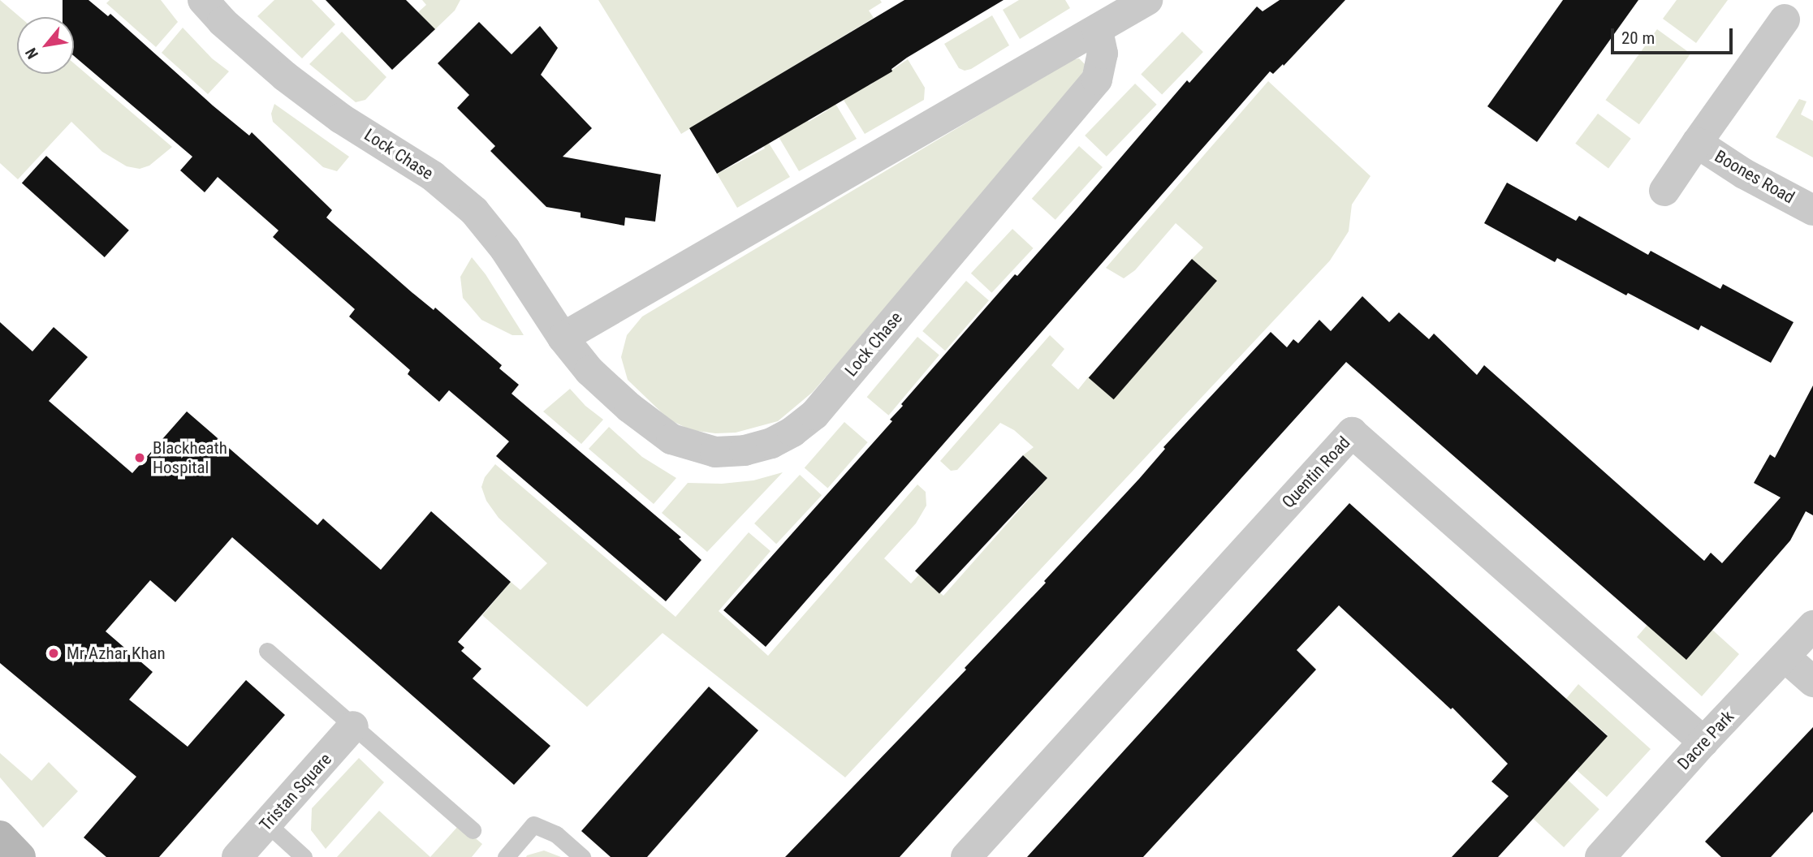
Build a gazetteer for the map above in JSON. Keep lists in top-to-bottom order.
{
  "streets": {
    "street": [
      "Lock Chase",
      "Boones Road",
      "Quentin Road",
      "Dacre Park",
      "Tristan Square"
    ]
  },
  "crossings": [
    ["Quentin Road", "Dacre Park"]
  ],
  "places": ["Blackheath Hospital", "Mr Azhar Khan"],
  "scale_bar": "20 m",
  "north": "bottom left"
}
